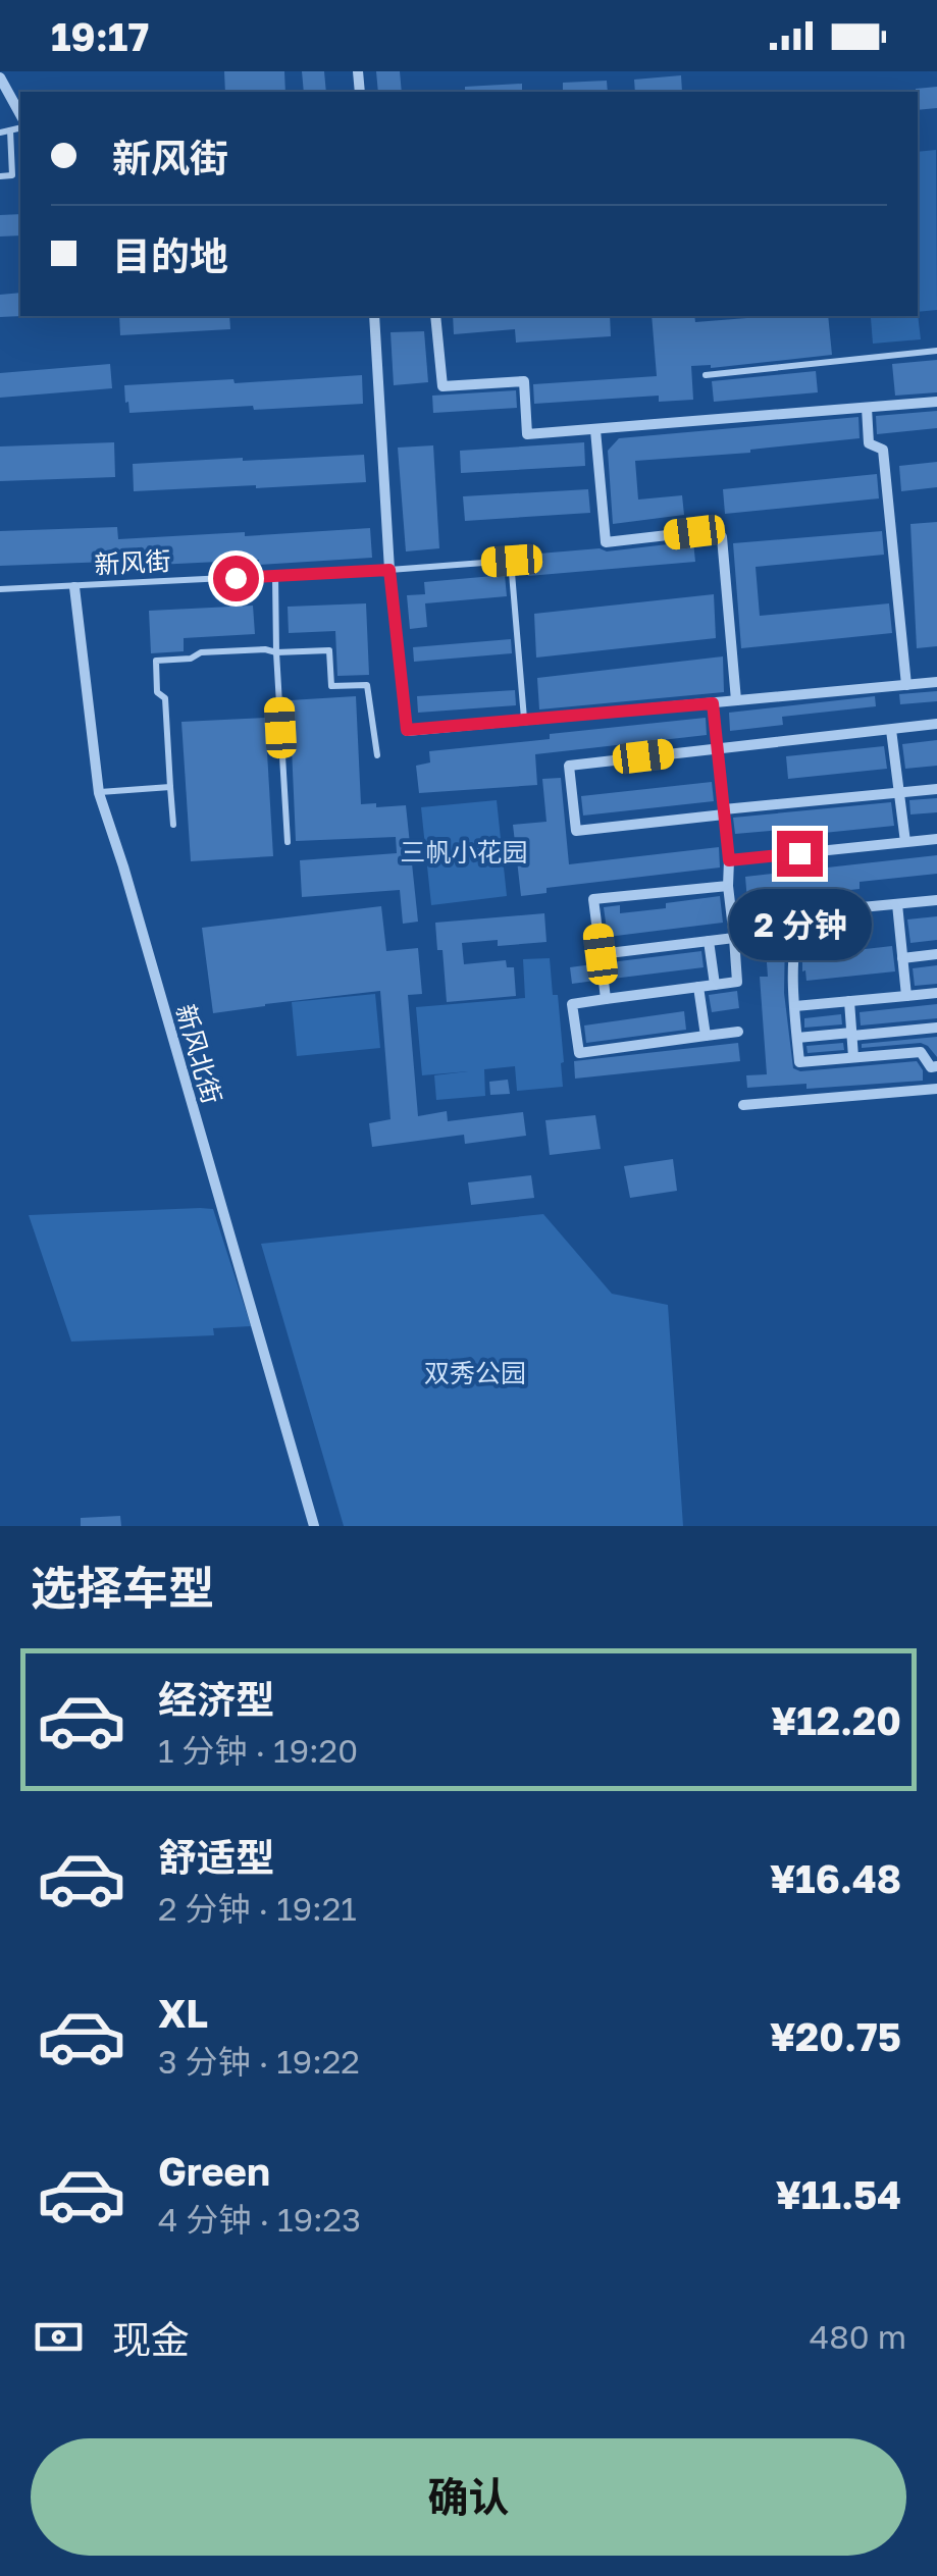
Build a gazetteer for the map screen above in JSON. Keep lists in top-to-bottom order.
{
  "streets": {
    "street": ["新风北街"],
    "lane": ["新风街"]
  },
  "crossings": [
    ["新风街", "新风北街"]
  ],
  "parks": ["三帆小花园", "双秀公园"],
  "page": {
    "status": "19:17",
    "banner": ["新风街", "目的地"],
    "bubble": "2 分钟",
    "heading": "选择车型",
    "list": [
      {
        "name": "经济型",
        "note": "1 分钟 · 19:20",
        "value": "¥12.20"
      },
      {
        "name": "舒适型",
        "note": "2 分钟 · 19:21",
        "value": "¥16.48"
      },
      {
        "name": "XL",
        "note": "3 分钟 · 19:22",
        "value": "¥20.75"
      },
      {
        "name": "Green",
        "note": "4 分钟 · 19:23",
        "value": "¥11.54"
      }
    ],
    "pay": ["现金", "480 m"],
    "buttons": "确认"
  }
}
